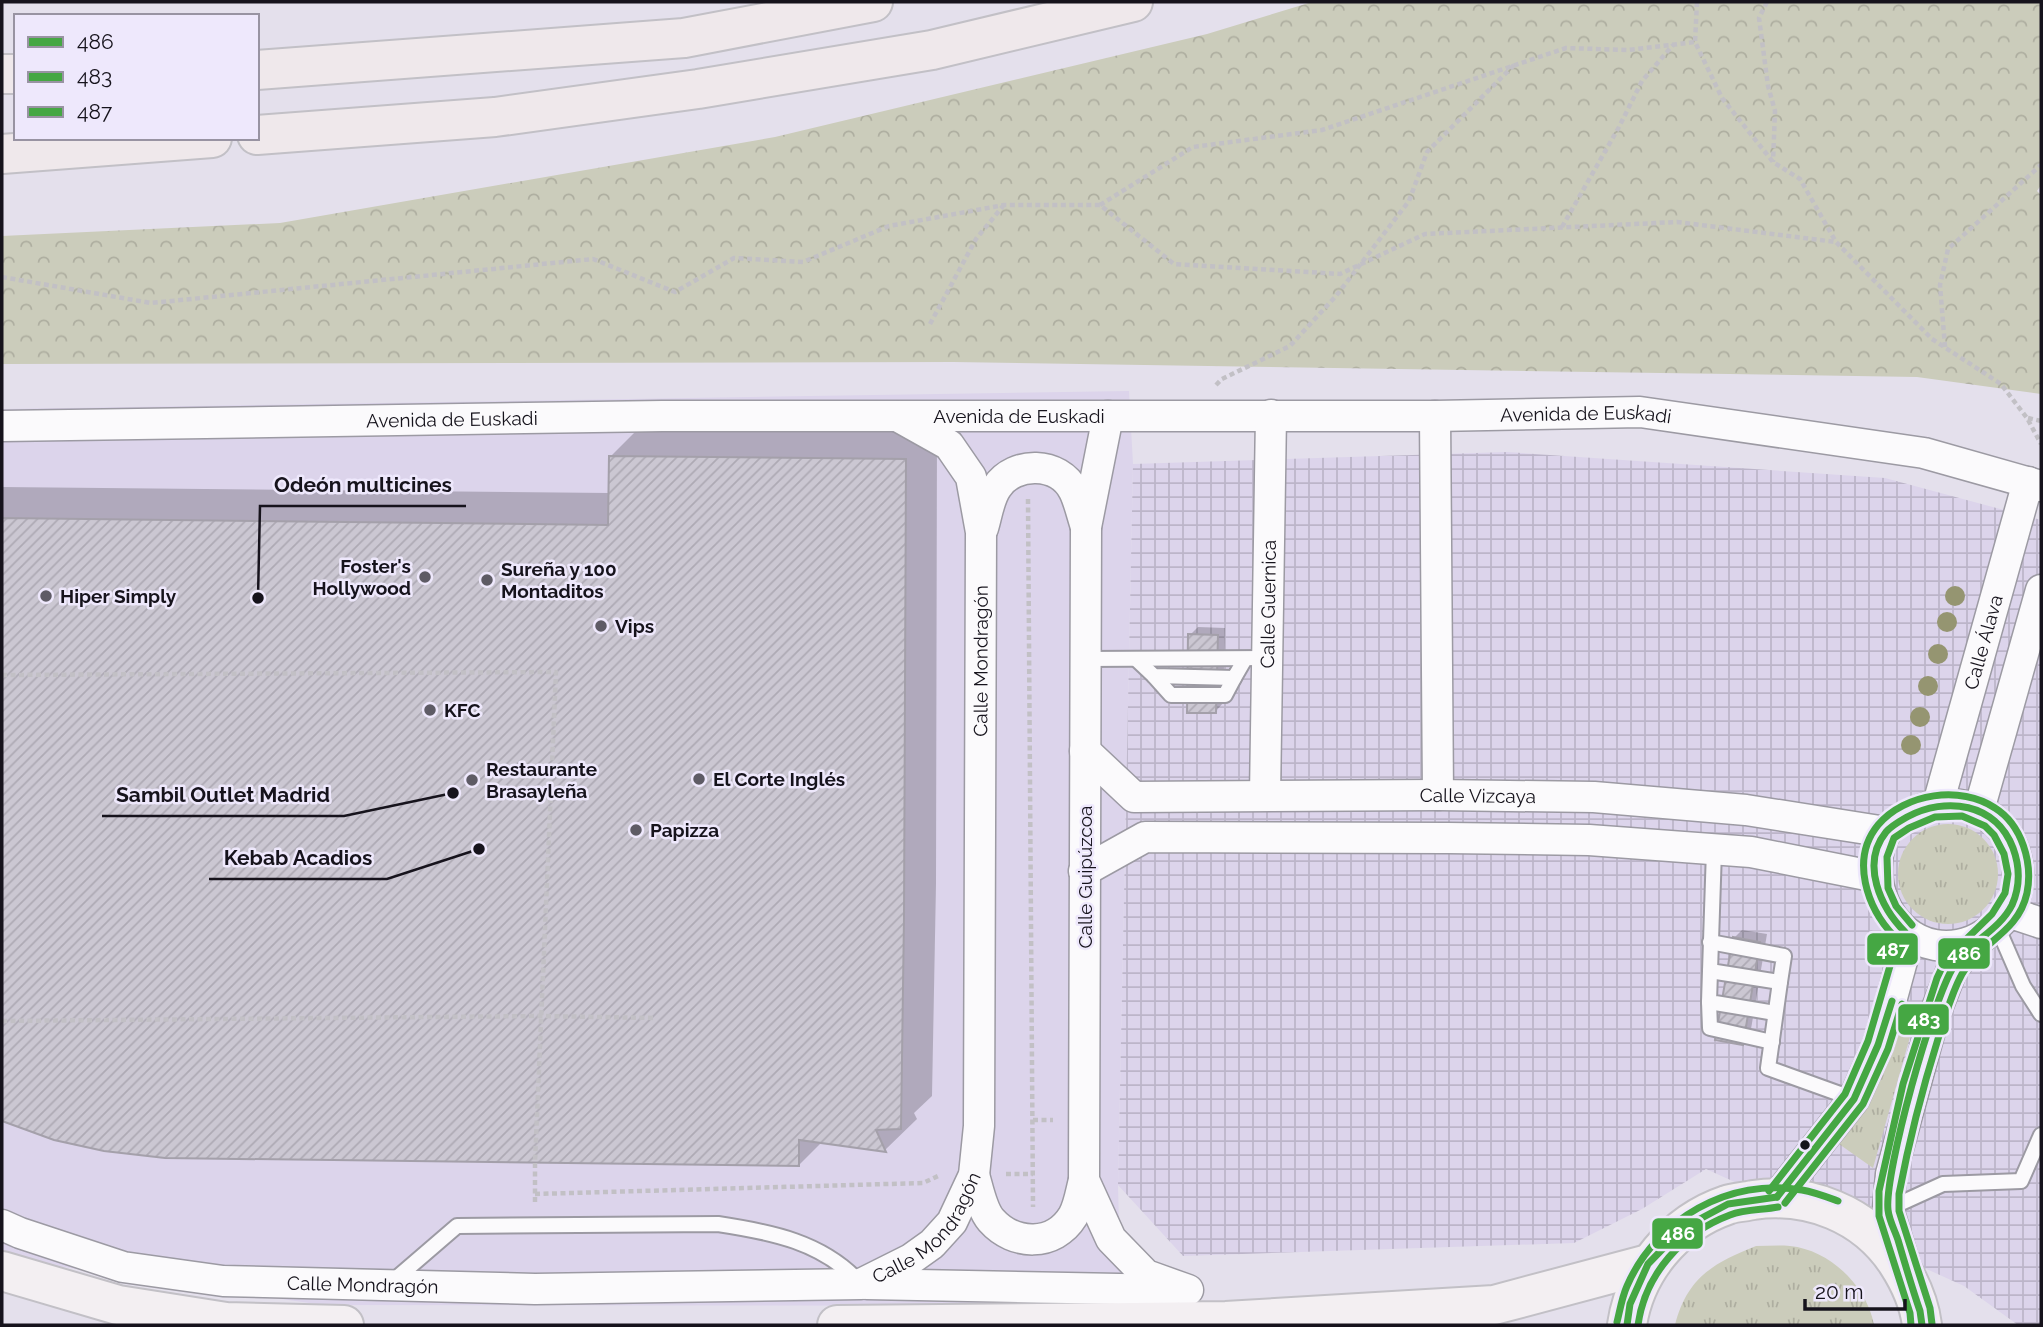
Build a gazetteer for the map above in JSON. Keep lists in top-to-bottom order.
{
  "streets": {
    "street": [
      "Avenida de Euskadi",
      "Calle Guernica",
      "Calle Álava",
      "Calle Mondragón",
      "Calle Vizcaya",
      "Calle Guipúzcoa"
    ]
  },
  "crossings": [
    ["Avenida de Euskadi", "Calle Guernica"],
    ["Avenida de Euskadi", "Calle Álava"],
    ["Avenida de Euskadi", "Calle Mondragón"],
    ["Avenida de Euskadi", "Calle Guipúzcoa"],
    ["Calle Guernica", "Calle Vizcaya"],
    ["Calle Álava", "Calle Vizcaya"],
    ["Calle Vizcaya", "Calle Guipúzcoa"]
  ],
  "places": [
    "Foster's Hollywood",
    "Sureña y 100 Montaditos",
    "Hiper Simply",
    "Odeón multicines",
    "Vips",
    "KFC",
    "El Corte Inglés",
    "Restaurante Brasayleña",
    "Sambil Outlet Madrid",
    "Papizza",
    "Kebab Acadios"
  ],
  "lines": ["transit line 487", "transit line 486", "transit line 483"],
  "legend": ["486", "483", "487"],
  "scale_bar": "20 m"
}
